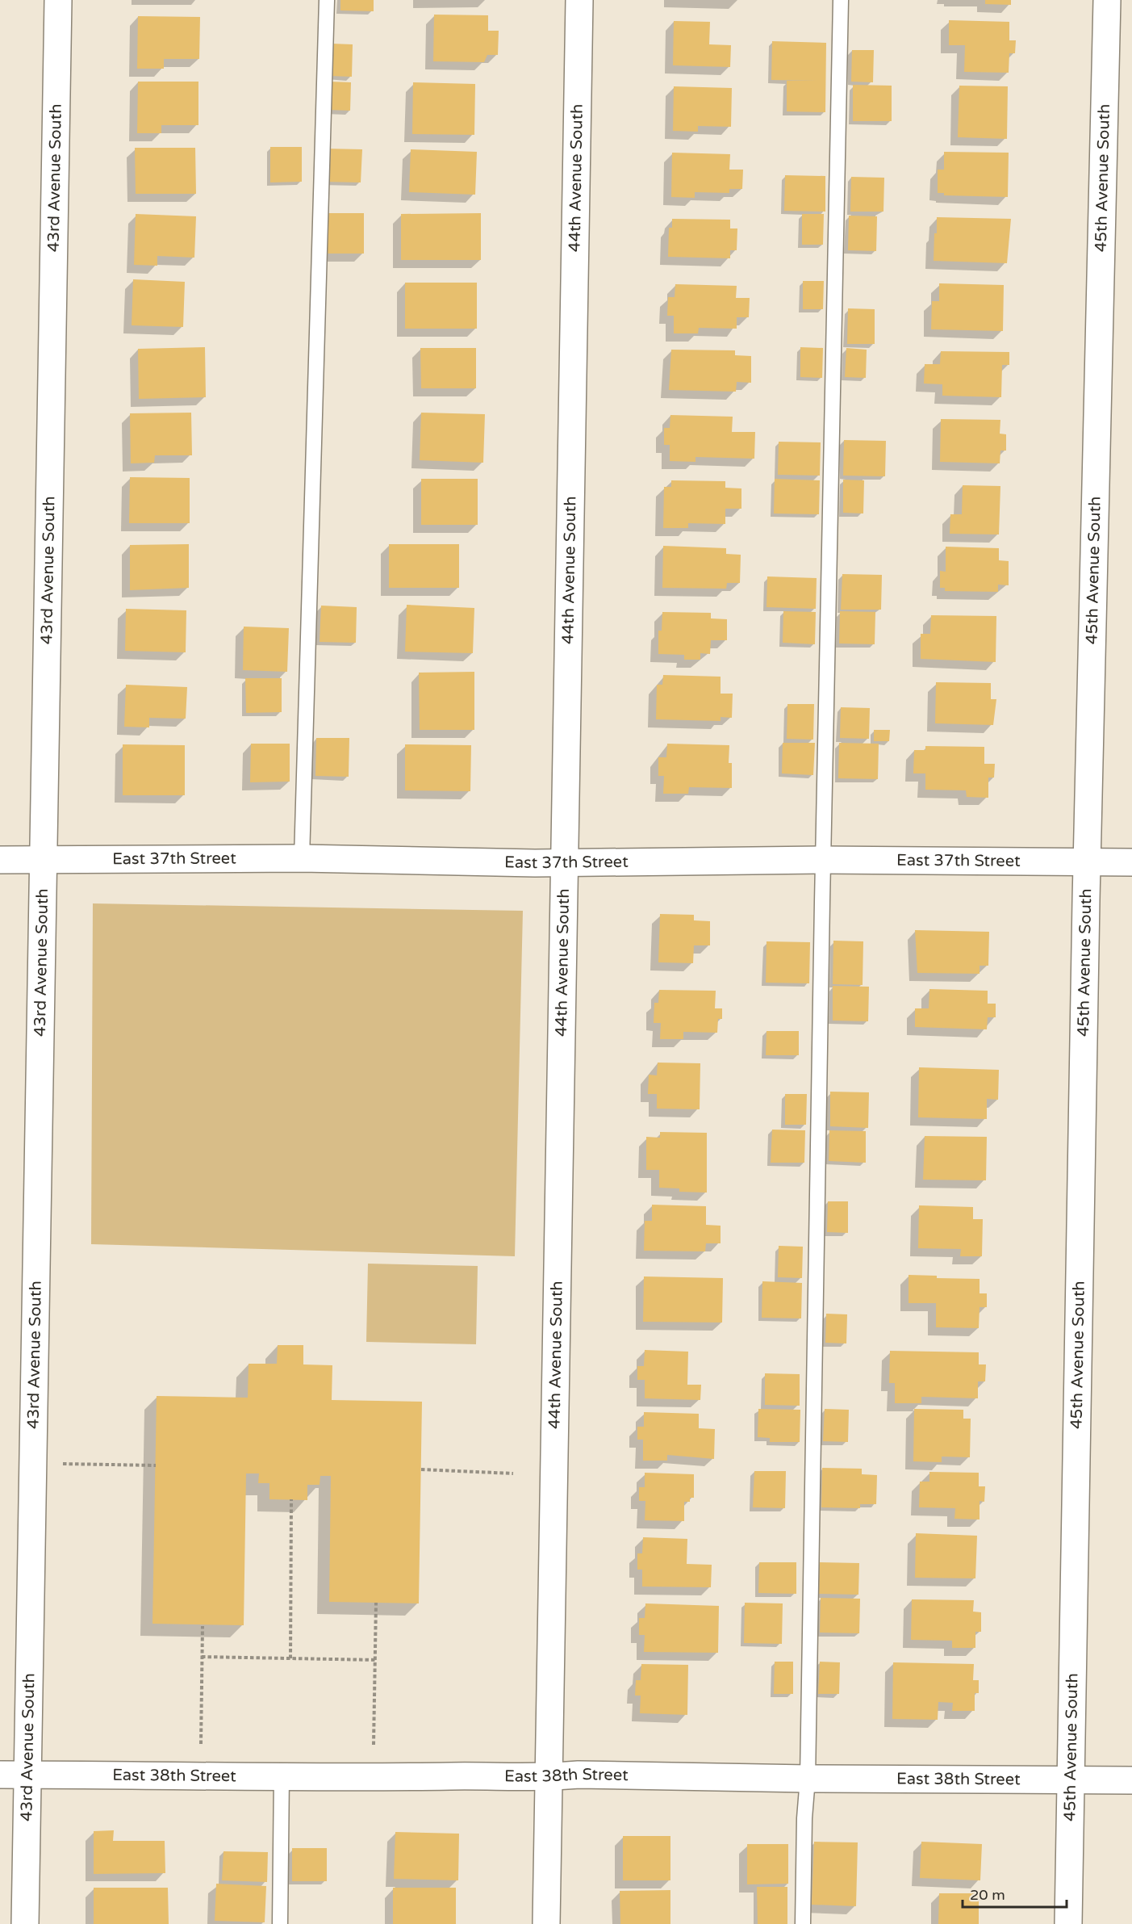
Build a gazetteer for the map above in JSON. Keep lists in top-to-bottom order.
{
  "streets": {
    "street": [
      "43rd Avenue South",
      "44th Avenue South",
      "45th Avenue South",
      "East 37th Street",
      "East 38th Street"
    ]
  },
  "crossings": [
    ["43rd Avenue South", "East 37th Street"],
    ["43rd Avenue South", "East 38th Street"],
    ["44th Avenue South", "East 37th Street"],
    ["44th Avenue South", "East 38th Street"],
    ["45th Avenue South", "East 37th Street"],
    ["45th Avenue South", "East 38th Street"]
  ],
  "scale_bar": "20 m"
}
